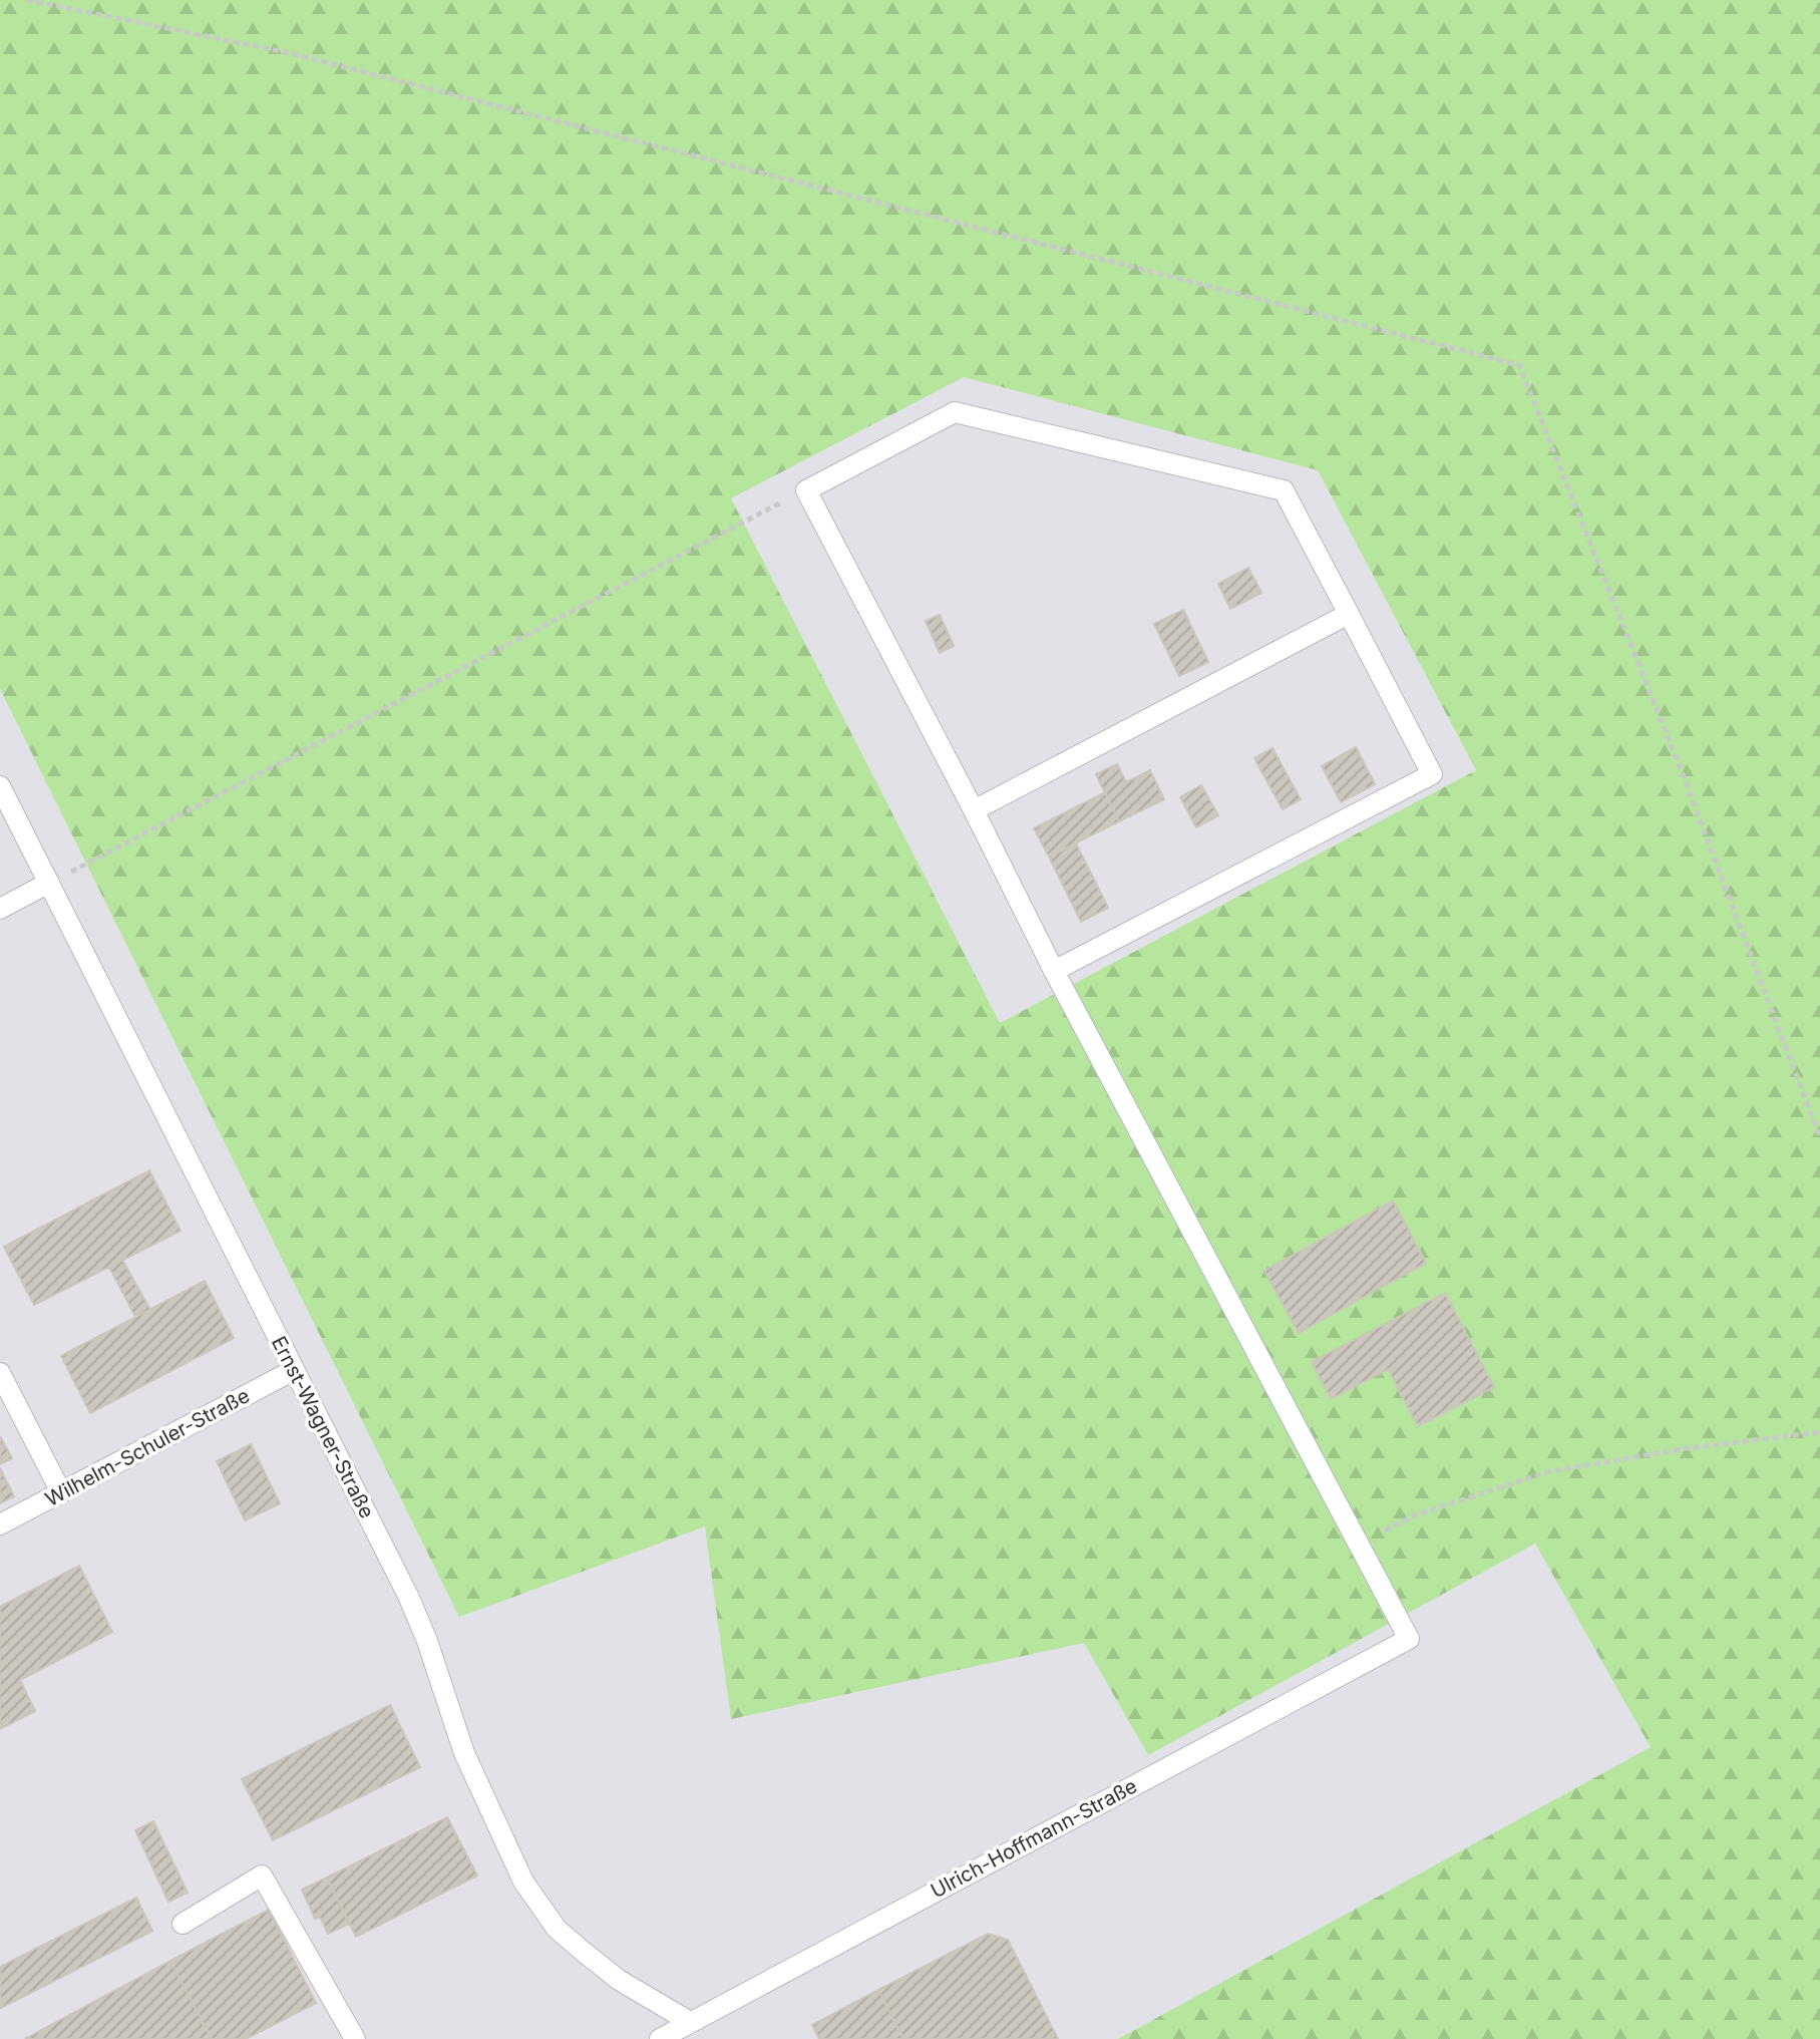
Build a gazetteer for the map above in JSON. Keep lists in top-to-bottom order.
{
  "streets": {
    "lane": ["Ernst-Wagner-Straße", "Wilhelm-Schuler-Straße", "Ulrich-Hoffmann-Straße"]
  },
  "crossings": [
    ["Ernst-Wagner-Straße", "Wilhelm-Schuler-Straße"],
    ["Ernst-Wagner-Straße", "Ulrich-Hoffmann-Straße"]
  ]
}
